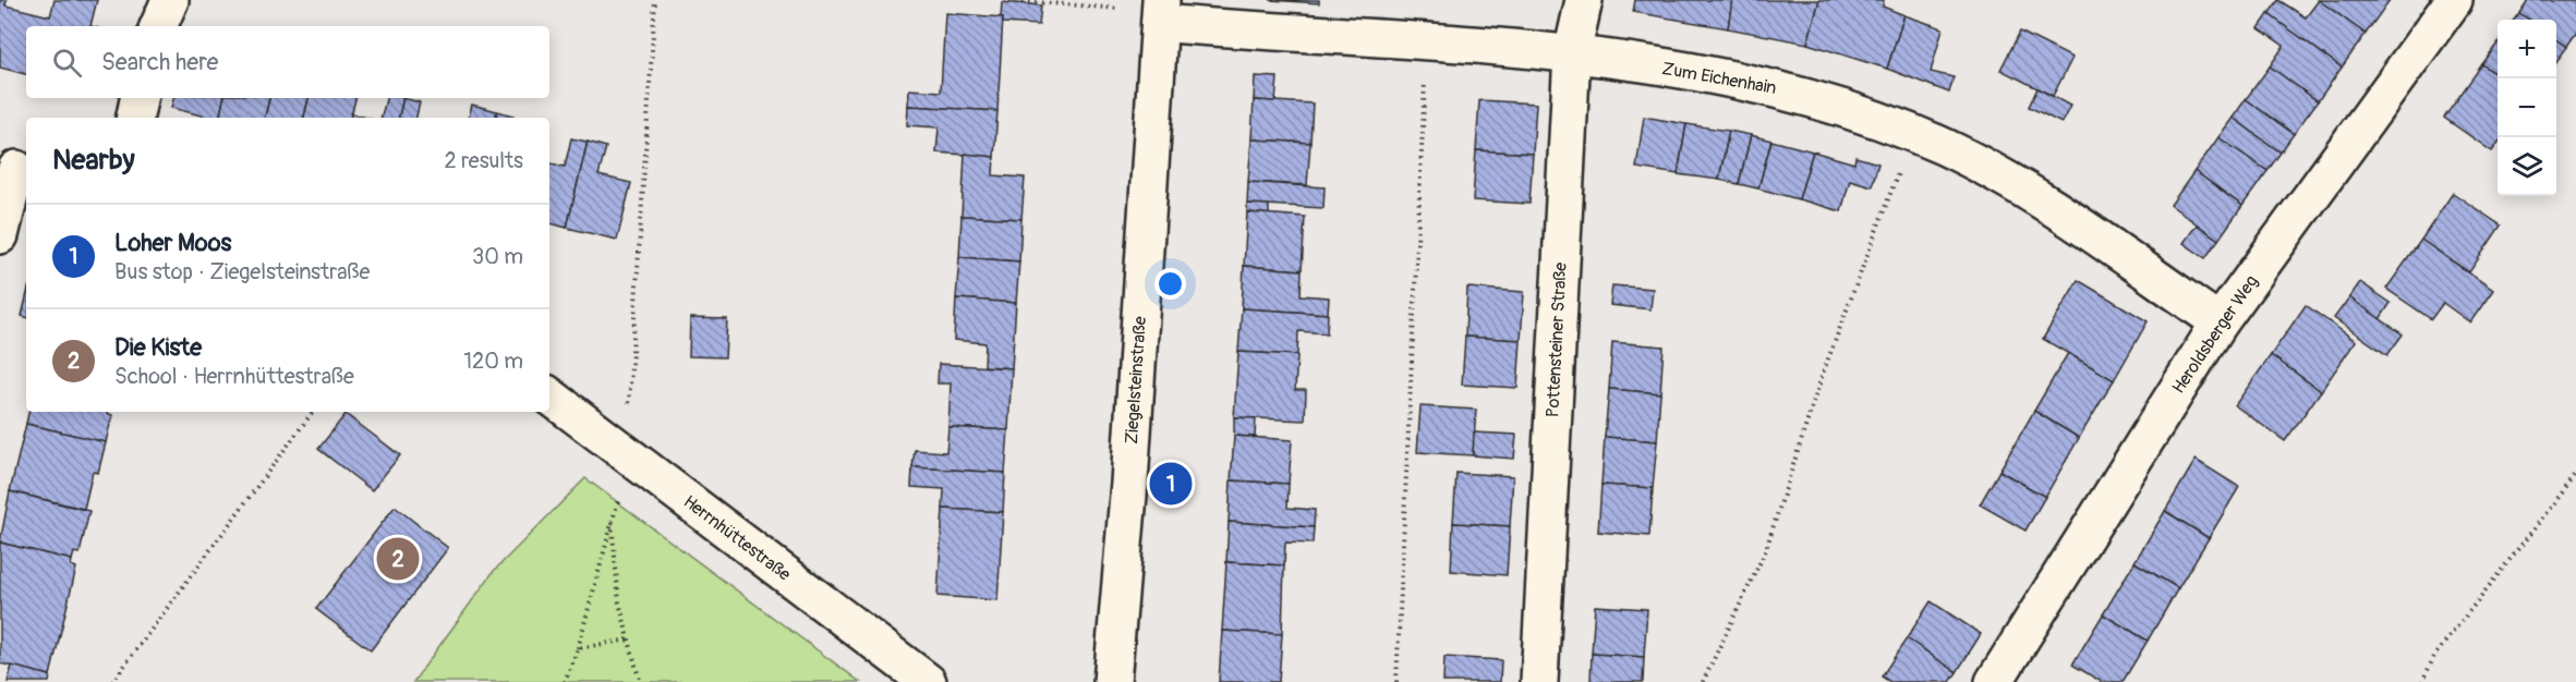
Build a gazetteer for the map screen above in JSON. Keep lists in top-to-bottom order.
{
  "streets": {
    "street": [
      "Zum Eichenhain",
      "Heroldsberger Weg",
      "Pottensteiner Straße",
      "Ziegelsteinstraße",
      "Herrnhüttestraße"
    ]
  },
  "crossings": [
    ["Zum Eichenhain", "Heroldsberger Weg"],
    ["Zum Eichenhain", "Pottensteiner Straße"],
    ["Zum Eichenhain", "Ziegelsteinstraße"]
  ],
  "page": {
    "map_buttons": ["+", "−"],
    "search": "Search here",
    "heading": ["Nearby", "2 results"],
    "list": [
      {
        "mark": "1",
        "name": "Loher Moos",
        "note": "Bus stop · Ziegelsteinstraße",
        "value": "30 m"
      },
      {
        "mark": "2",
        "name": "Die Kiste",
        "note": "School · Herrnhüttestraße",
        "value": "120 m"
      }
    ],
    "pins": ["1", "2"]
  }
}
